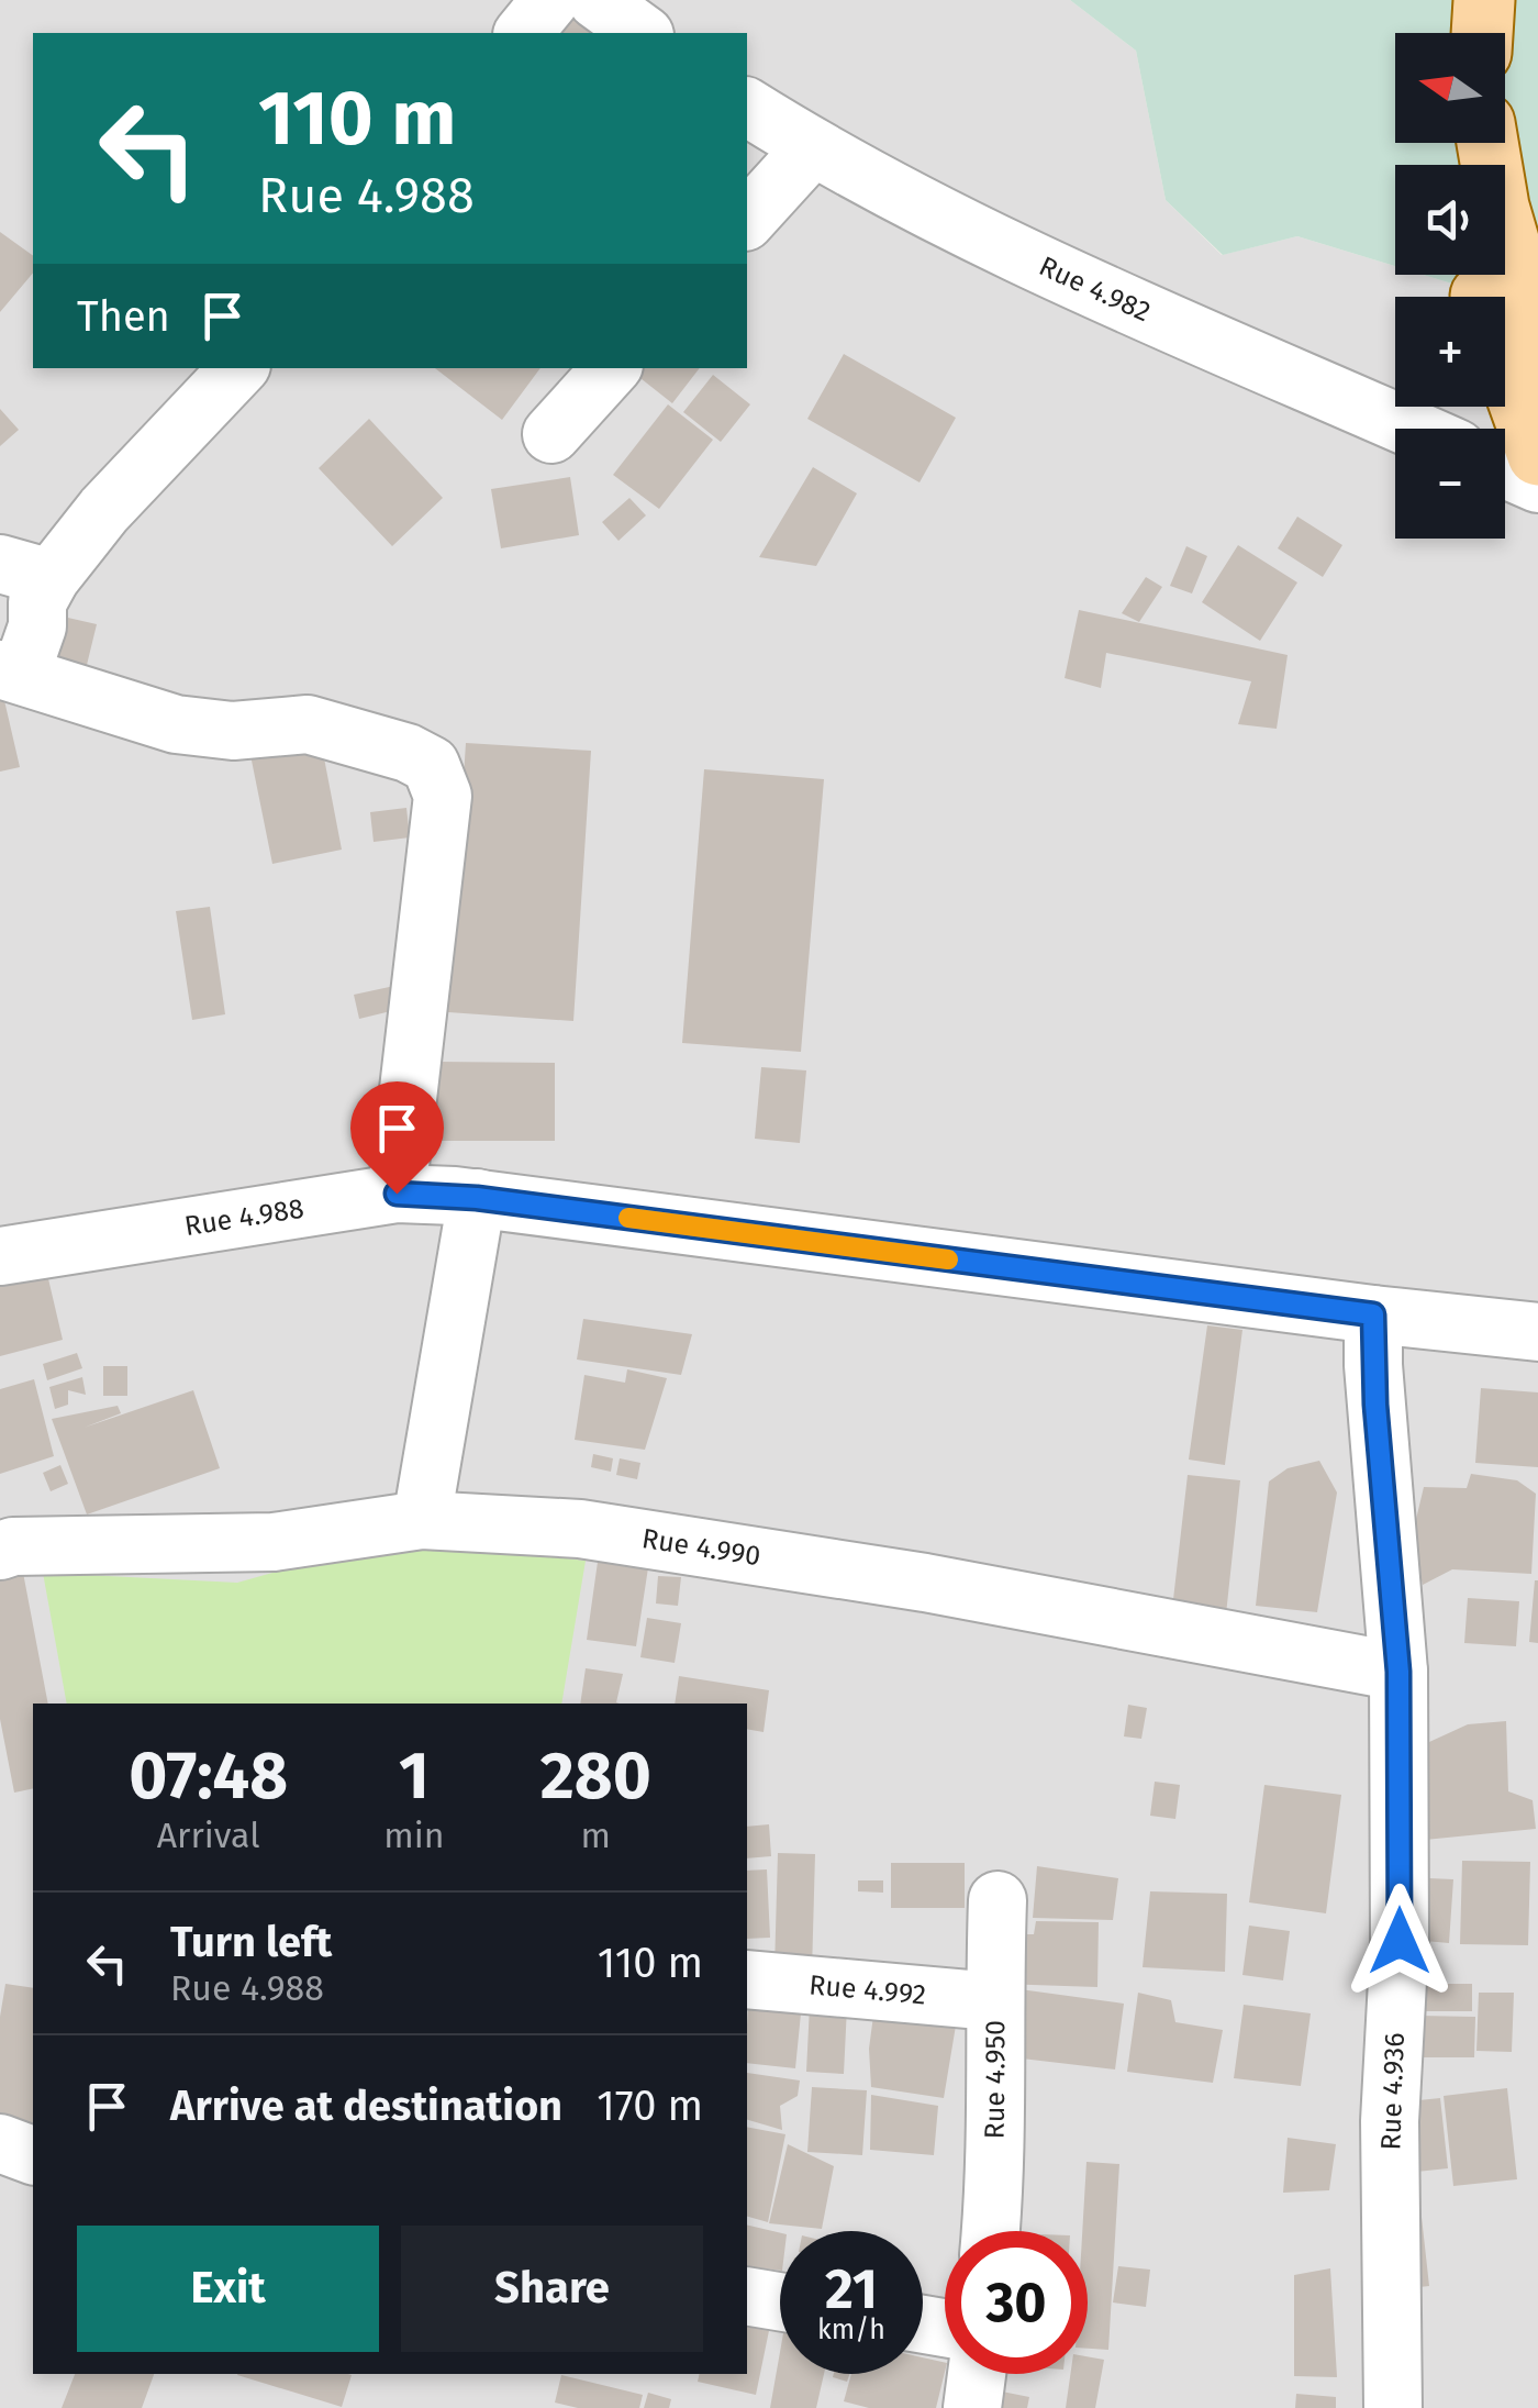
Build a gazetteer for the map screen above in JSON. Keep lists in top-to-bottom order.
{
  "streets": {
    "street": [
      "Rue 4.982",
      "Rue 4.988",
      "Rue 4.990",
      "Rue 4.992",
      "Rue 4.950",
      "Rue 4.936"
    ]
  },
  "crossings": [
    ["Rue 4.988", "Rue 4.936"],
    ["Rue 4.990", "Rue 4.936"],
    ["Rue 4.992", "Rue 4.950"]
  ],
  "north": "left",
  "page": {
    "map_buttons": ["+", "−"],
    "turn": ["110 m", "Rue 4.988"],
    "then": "Then",
    "eta": [
      "07:48",
      "Arrival",
      "1",
      "min",
      "280",
      "m"
    ],
    "list": [
      {
        "name": "Turn left",
        "note": "Rue 4.988",
        "value": "110 m"
      },
      {
        "name": "Arrive at destination",
        "value": "170 m"
      }
    ],
    "buttons": ["Exit", "Share"],
    "speed": "21 km/h",
    "limit": "30"
  }
}
